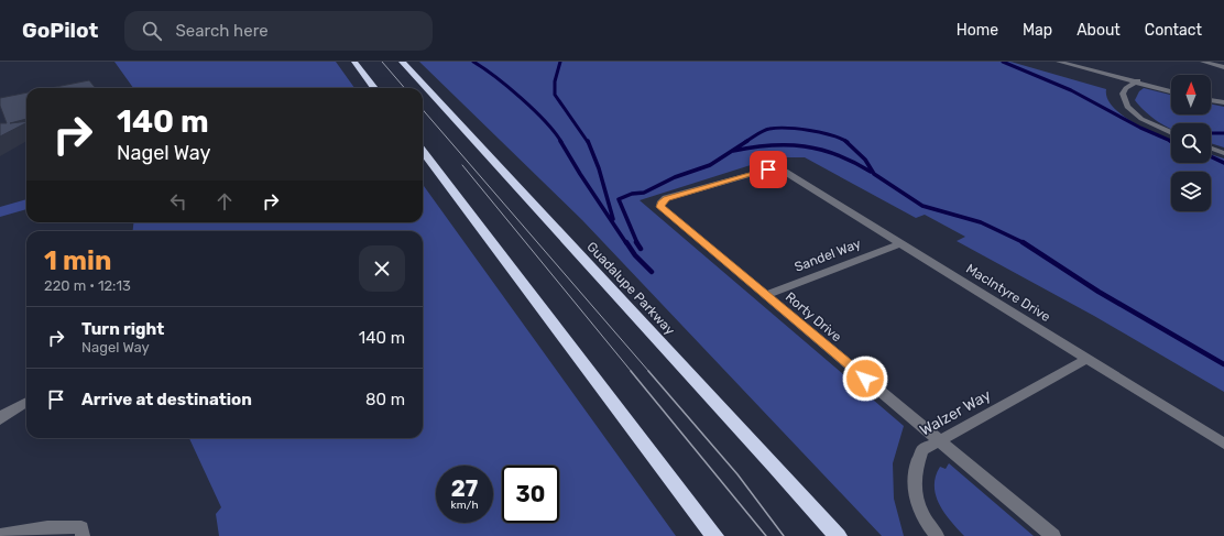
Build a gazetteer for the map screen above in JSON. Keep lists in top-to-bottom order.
{
  "streets": {
    "highway": ["Guadalupe Parkway"],
    "street": [
      "Sandel Way",
      "MacIntyre Drive",
      "Rorty Drive",
      "Walzer Way"
    ]
  },
  "crossings": [
    ["Sandel Way", "MacIntyre Drive"],
    ["Sandel Way", "Rorty Drive"],
    ["MacIntyre Drive", "Rorty Drive"],
    ["MacIntyre Drive", "Walzer Way"],
    ["Rorty Drive", "Walzer Way"]
  ],
  "north": "top",
  "page": {
    "header": "GoPilot",
    "search": "Search here",
    "nav": [
      "Home",
      "Map",
      "About",
      "Contact"
    ],
    "turn": ["140 m", "Nagel Way"],
    "heading": ["1 min", "220 m · 12:13"],
    "list": [
      {
        "name": "Turn right",
        "note": "Nagel Way",
        "value": "140 m"
      },
      {
        "name": "Arrive at destination",
        "value": "80 m"
      }
    ],
    "speed": "27 km/h",
    "limit": "30"
  }
}
